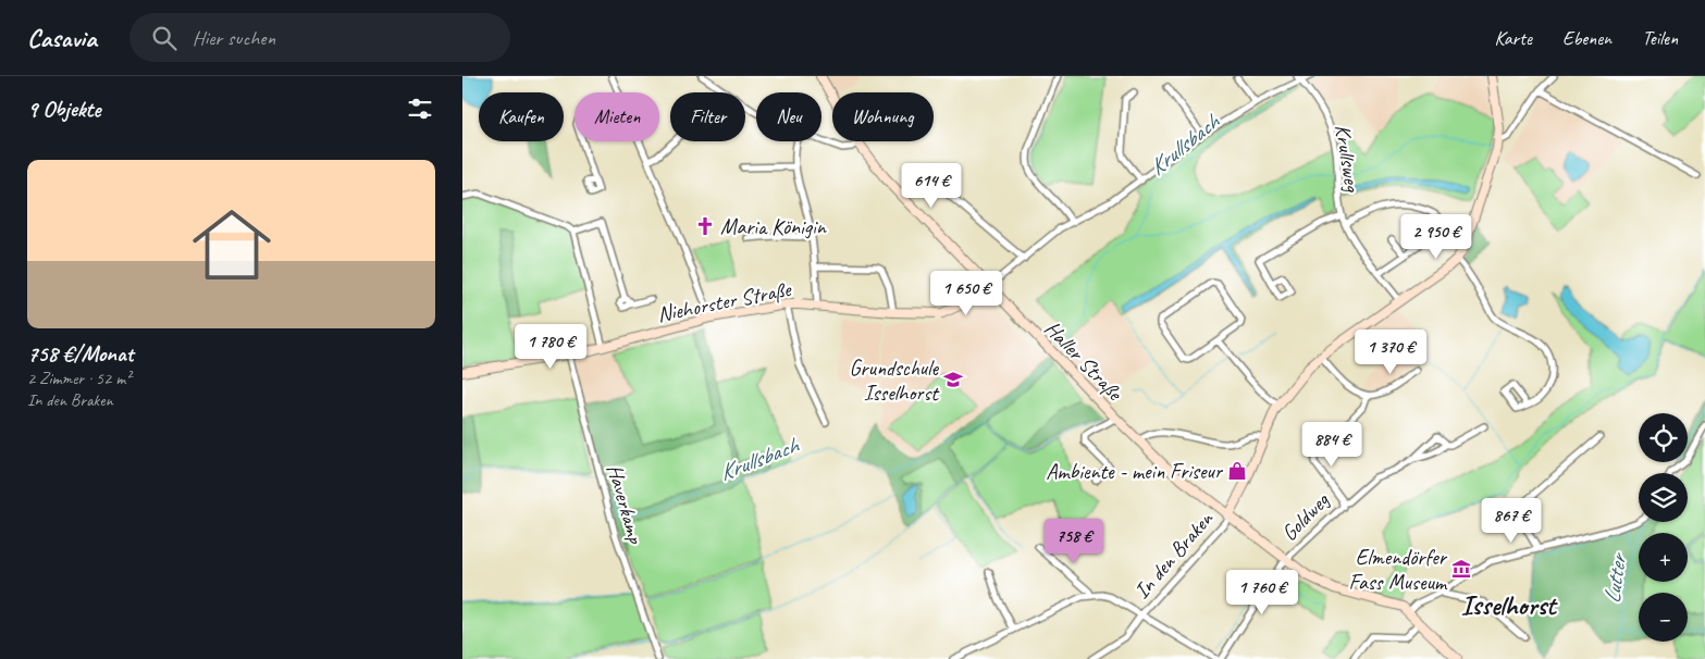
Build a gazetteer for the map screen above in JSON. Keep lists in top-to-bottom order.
{
  "streets": {
    "street": [
      "Krullsweg",
      "Niehorster Straße",
      "Haller Straße",
      "Haverkamp",
      "Goldweg",
      "In den Braken"
    ]
  },
  "crossings": [
    ["Krullsweg", "Niehorster Straße"],
    ["Niehorster Straße", "Haller Straße"],
    ["Niehorster Straße", "Haverkamp"],
    ["Haller Straße", "Goldweg"],
    ["Haller Straße", "In den Braken"]
  ],
  "districts": ["Isselhorst"],
  "water": ["Krullsbach", "Lutter"],
  "places": {
    "church": ["Maria Königin"],
    "school or university": ["Grundschule Isselhorst"],
    "shop": ["Ambiente - mein Friseur"],
    "museum": ["Elmendörfer Fass Museum"]
  },
  "page": {
    "header": "Casavia",
    "search": "Hier suchen",
    "nav": ["Karte", "Ebenen", "Teilen"],
    "heading": "9 Objekte",
    "chip": [
      "Kaufen",
      "Mieten",
      "Filter",
      "Neu",
      "Wohnung"
    ],
    "list": [
      {
        "name": "758 €/Monat",
        "note": "2 Zimmer · 52 m² · In den Braken"
      }
    ],
    "price": [
      "614 €",
      "2 950 €",
      "1 650 €",
      "1 780 €",
      "1 370 €",
      "884 €",
      "867 €",
      "758 €",
      "1 760 €"
    ],
    "map_buttons": ["+", "−"]
  }
}
